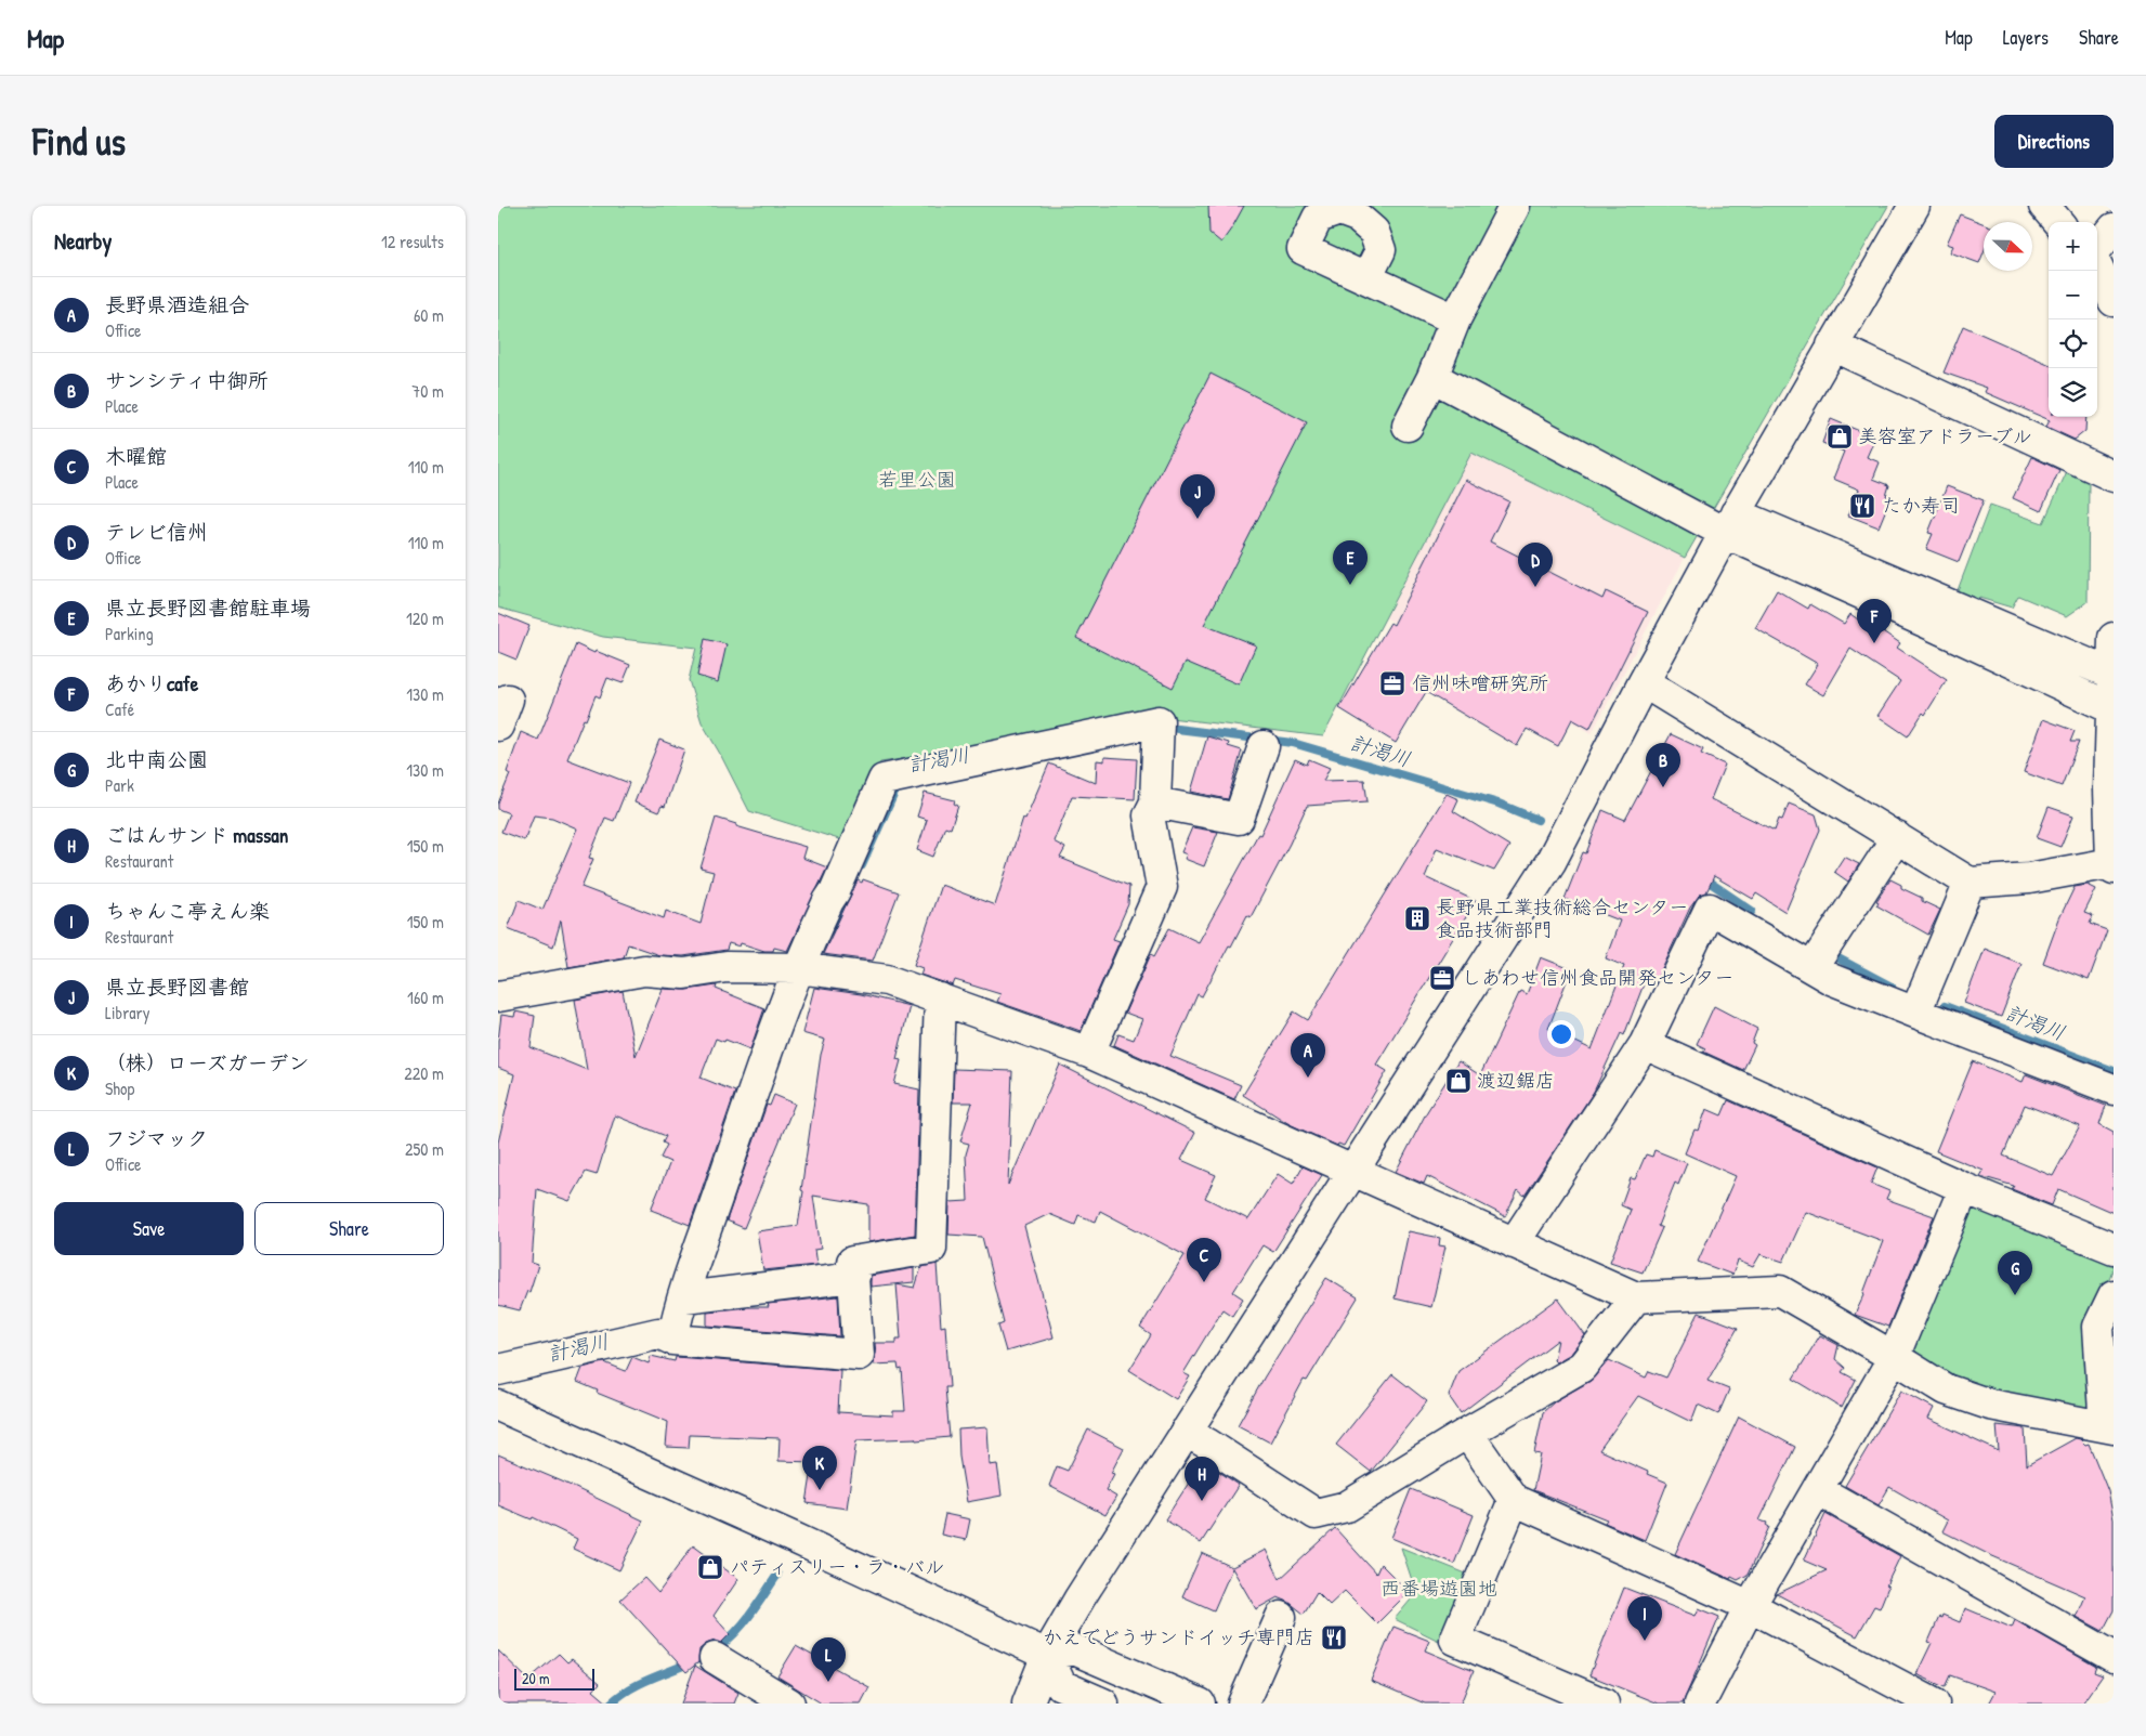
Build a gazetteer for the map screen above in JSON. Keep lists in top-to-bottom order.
{
  "water": ["計渇川"],
  "parks": ["若里公園", "西番場遊園地"],
  "places": {
    "shop": ["美容室アドラーブル", "渡辺鋸店", "パティスリー・ラ・バル"],
    "restaurant": ["たか寿司", "かえでどうサンドイッチ専門店"],
    "office": ["信州味噌研究所", "しあわせ信州食品開発センター"],
    "building": ["長野県工業技術総合センター 食品技術部門"]
  },
  "scale_bar": "20 m",
  "north": "right",
  "page": {
    "header": "Map",
    "nav": ["Map", "Layers", "Share"],
    "buttons": [
      "Directions",
      ["Save", "Share"]
    ],
    "title": "Find us",
    "heading": ["Nearby", "12 results"],
    "map_buttons": ["+", "−"],
    "list": [
      {
        "mark": "A",
        "name": "長野県酒造組合",
        "note": "Office",
        "value": "60 m"
      },
      {
        "mark": "B",
        "name": "サンシティ中御所",
        "note": "Place",
        "value": "70 m"
      },
      {
        "mark": "C",
        "name": "木曜館",
        "note": "Place",
        "value": "110 m"
      },
      {
        "mark": "D",
        "name": "テレビ信州",
        "note": "Office",
        "value": "110 m"
      },
      {
        "mark": "E",
        "name": "県立長野図書館駐車場",
        "note": "Parking",
        "value": "120 m"
      },
      {
        "mark": "F",
        "name": "あかりcafe",
        "note": "Café",
        "value": "130 m"
      },
      {
        "mark": "G",
        "name": "北中南公園",
        "note": "Park",
        "value": "130 m"
      },
      {
        "mark": "H",
        "name": "ごはんサンド massan",
        "note": "Restaurant",
        "value": "150 m"
      },
      {
        "mark": "I",
        "name": "ちゃんこ亭えん楽",
        "note": "Restaurant",
        "value": "150 m"
      },
      {
        "mark": "J",
        "name": "県立長野図書館",
        "note": "Library",
        "value": "160 m"
      },
      {
        "mark": "K",
        "name": "（株）ローズガーデン",
        "note": "Shop",
        "value": "220 m"
      },
      {
        "mark": "L",
        "name": "フジマック",
        "note": "Office",
        "value": "250 m"
      }
    ],
    "pins": [
      "J",
      "E",
      "D",
      "F",
      "B",
      "A",
      "C",
      "G",
      "K",
      "H",
      "I",
      "L"
    ],
    "scale": "20 m"
  }
}
